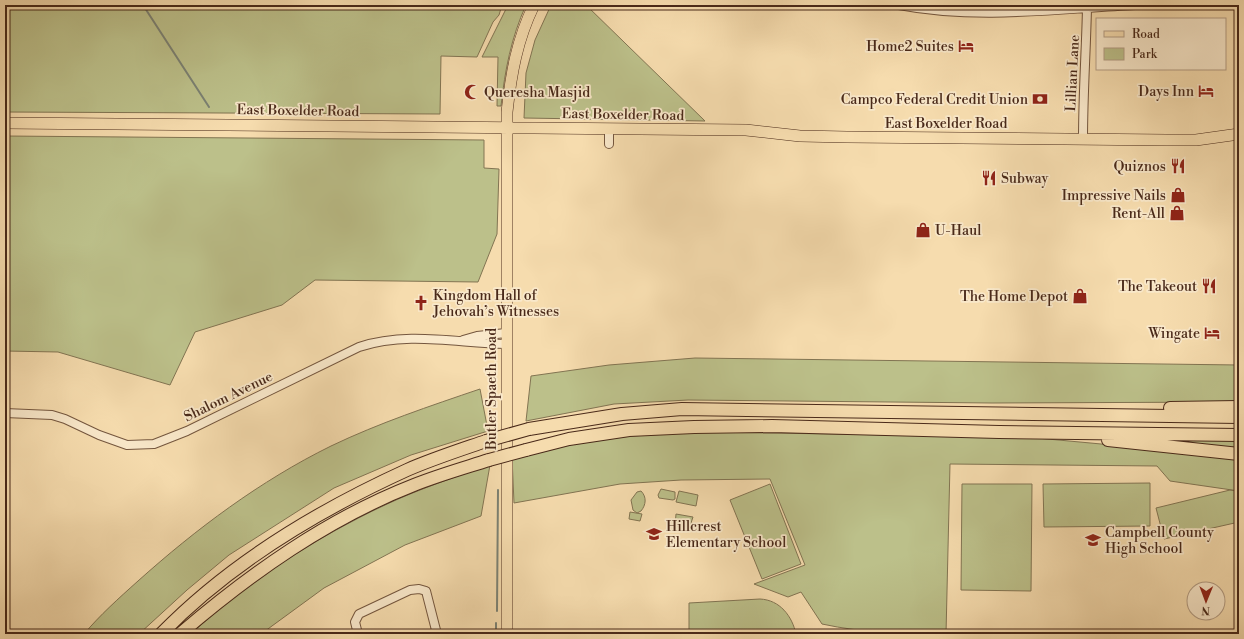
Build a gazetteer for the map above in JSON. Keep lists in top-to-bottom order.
{
  "streets": {
    "main road": ["East Boxelder Road", "Butler Spaeth Road"],
    "street": ["Lillian Lane", "Shalom Avenue"]
  },
  "crossings": [
    ["Lillian Lane", "East Boxelder Road"],
    ["East Boxelder Road", "Butler Spaeth Road"],
    ["Butler Spaeth Road", "Shalom Avenue"]
  ],
  "places": {
    "hotel": ["Home2 Suites", "Days Inn", "Wingate"],
    "mosque": ["Queresha Masjid"],
    "bank": ["Campco Federal Credit Union"],
    "restaurant": ["Quiznos", "Subway", "The Takeout"],
    "shop": [
      "Impressive Nails",
      "Rent-All",
      "U-Haul",
      "The Home Depot"
    ],
    "church": ["Kingdom Hall of Jehovah’s Witnesses"],
    "school or university": ["Hillcrest Elementary School", "Campbell County High School"]
  },
  "legend": ["Road", "Park"],
  "north": "bottom"
}
